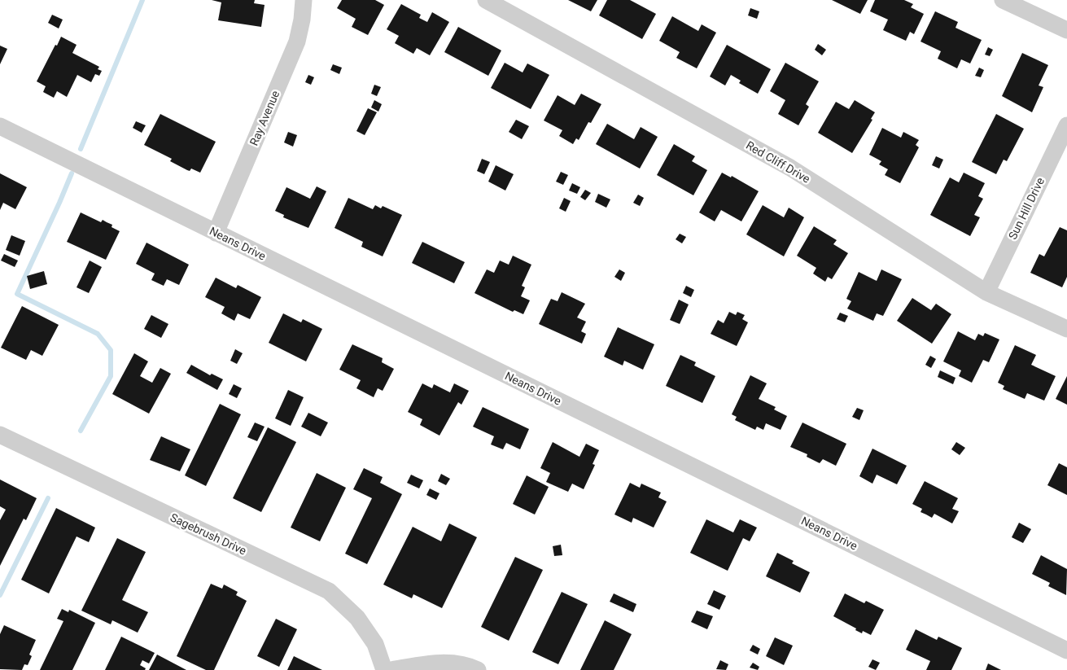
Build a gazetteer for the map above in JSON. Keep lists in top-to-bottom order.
{
  "streets": {
    "street": [
      "Ray Avenue",
      "Red Cliff Drive",
      "Sun Hill Drive",
      "Neans Drive",
      "Sagebrush Drive"
    ]
  },
  "crossings": [
    ["Ray Avenue", "Neans Drive"],
    ["Red Cliff Drive", "Sun Hill Drive"]
  ]
}
